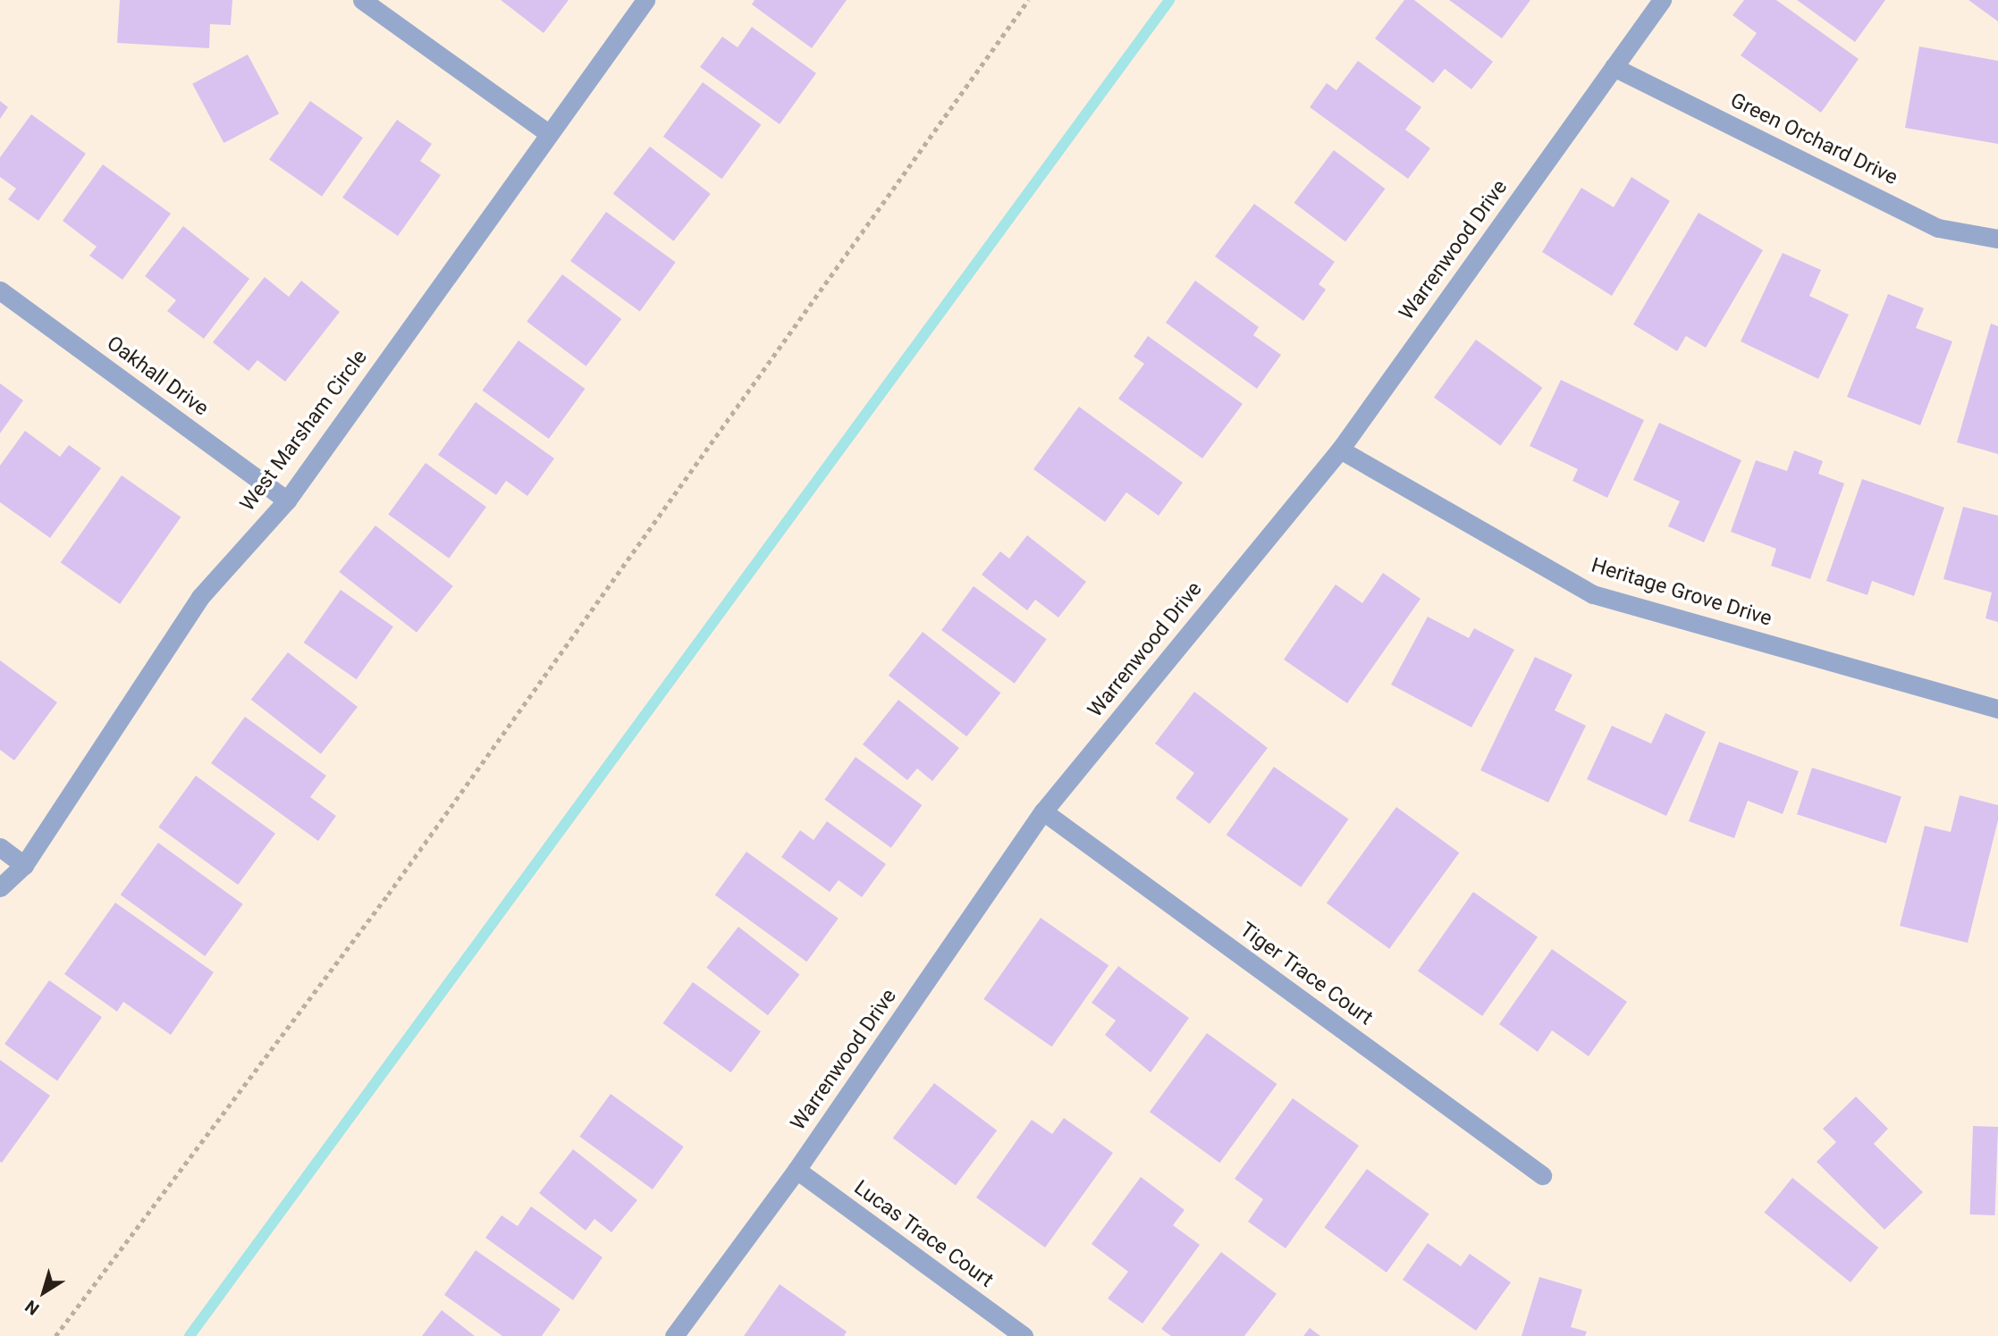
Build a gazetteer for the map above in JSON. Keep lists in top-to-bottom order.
{
  "streets": {
    "street": [
      "Green Orchard Drive",
      "Warrenwood Drive",
      "Oakhall Drive",
      "West Marsham Circle",
      "Heritage Grove Drive",
      "Tiger Trace Court",
      "Lucas Trace Court"
    ]
  },
  "crossings": [
    ["Green Orchard Drive", "Warrenwood Drive"],
    ["Warrenwood Drive", "Heritage Grove Drive"],
    ["Warrenwood Drive", "Tiger Trace Court"],
    ["Warrenwood Drive", "Lucas Trace Court"],
    ["Oakhall Drive", "West Marsham Circle"]
  ],
  "north": "bottom left"
}
